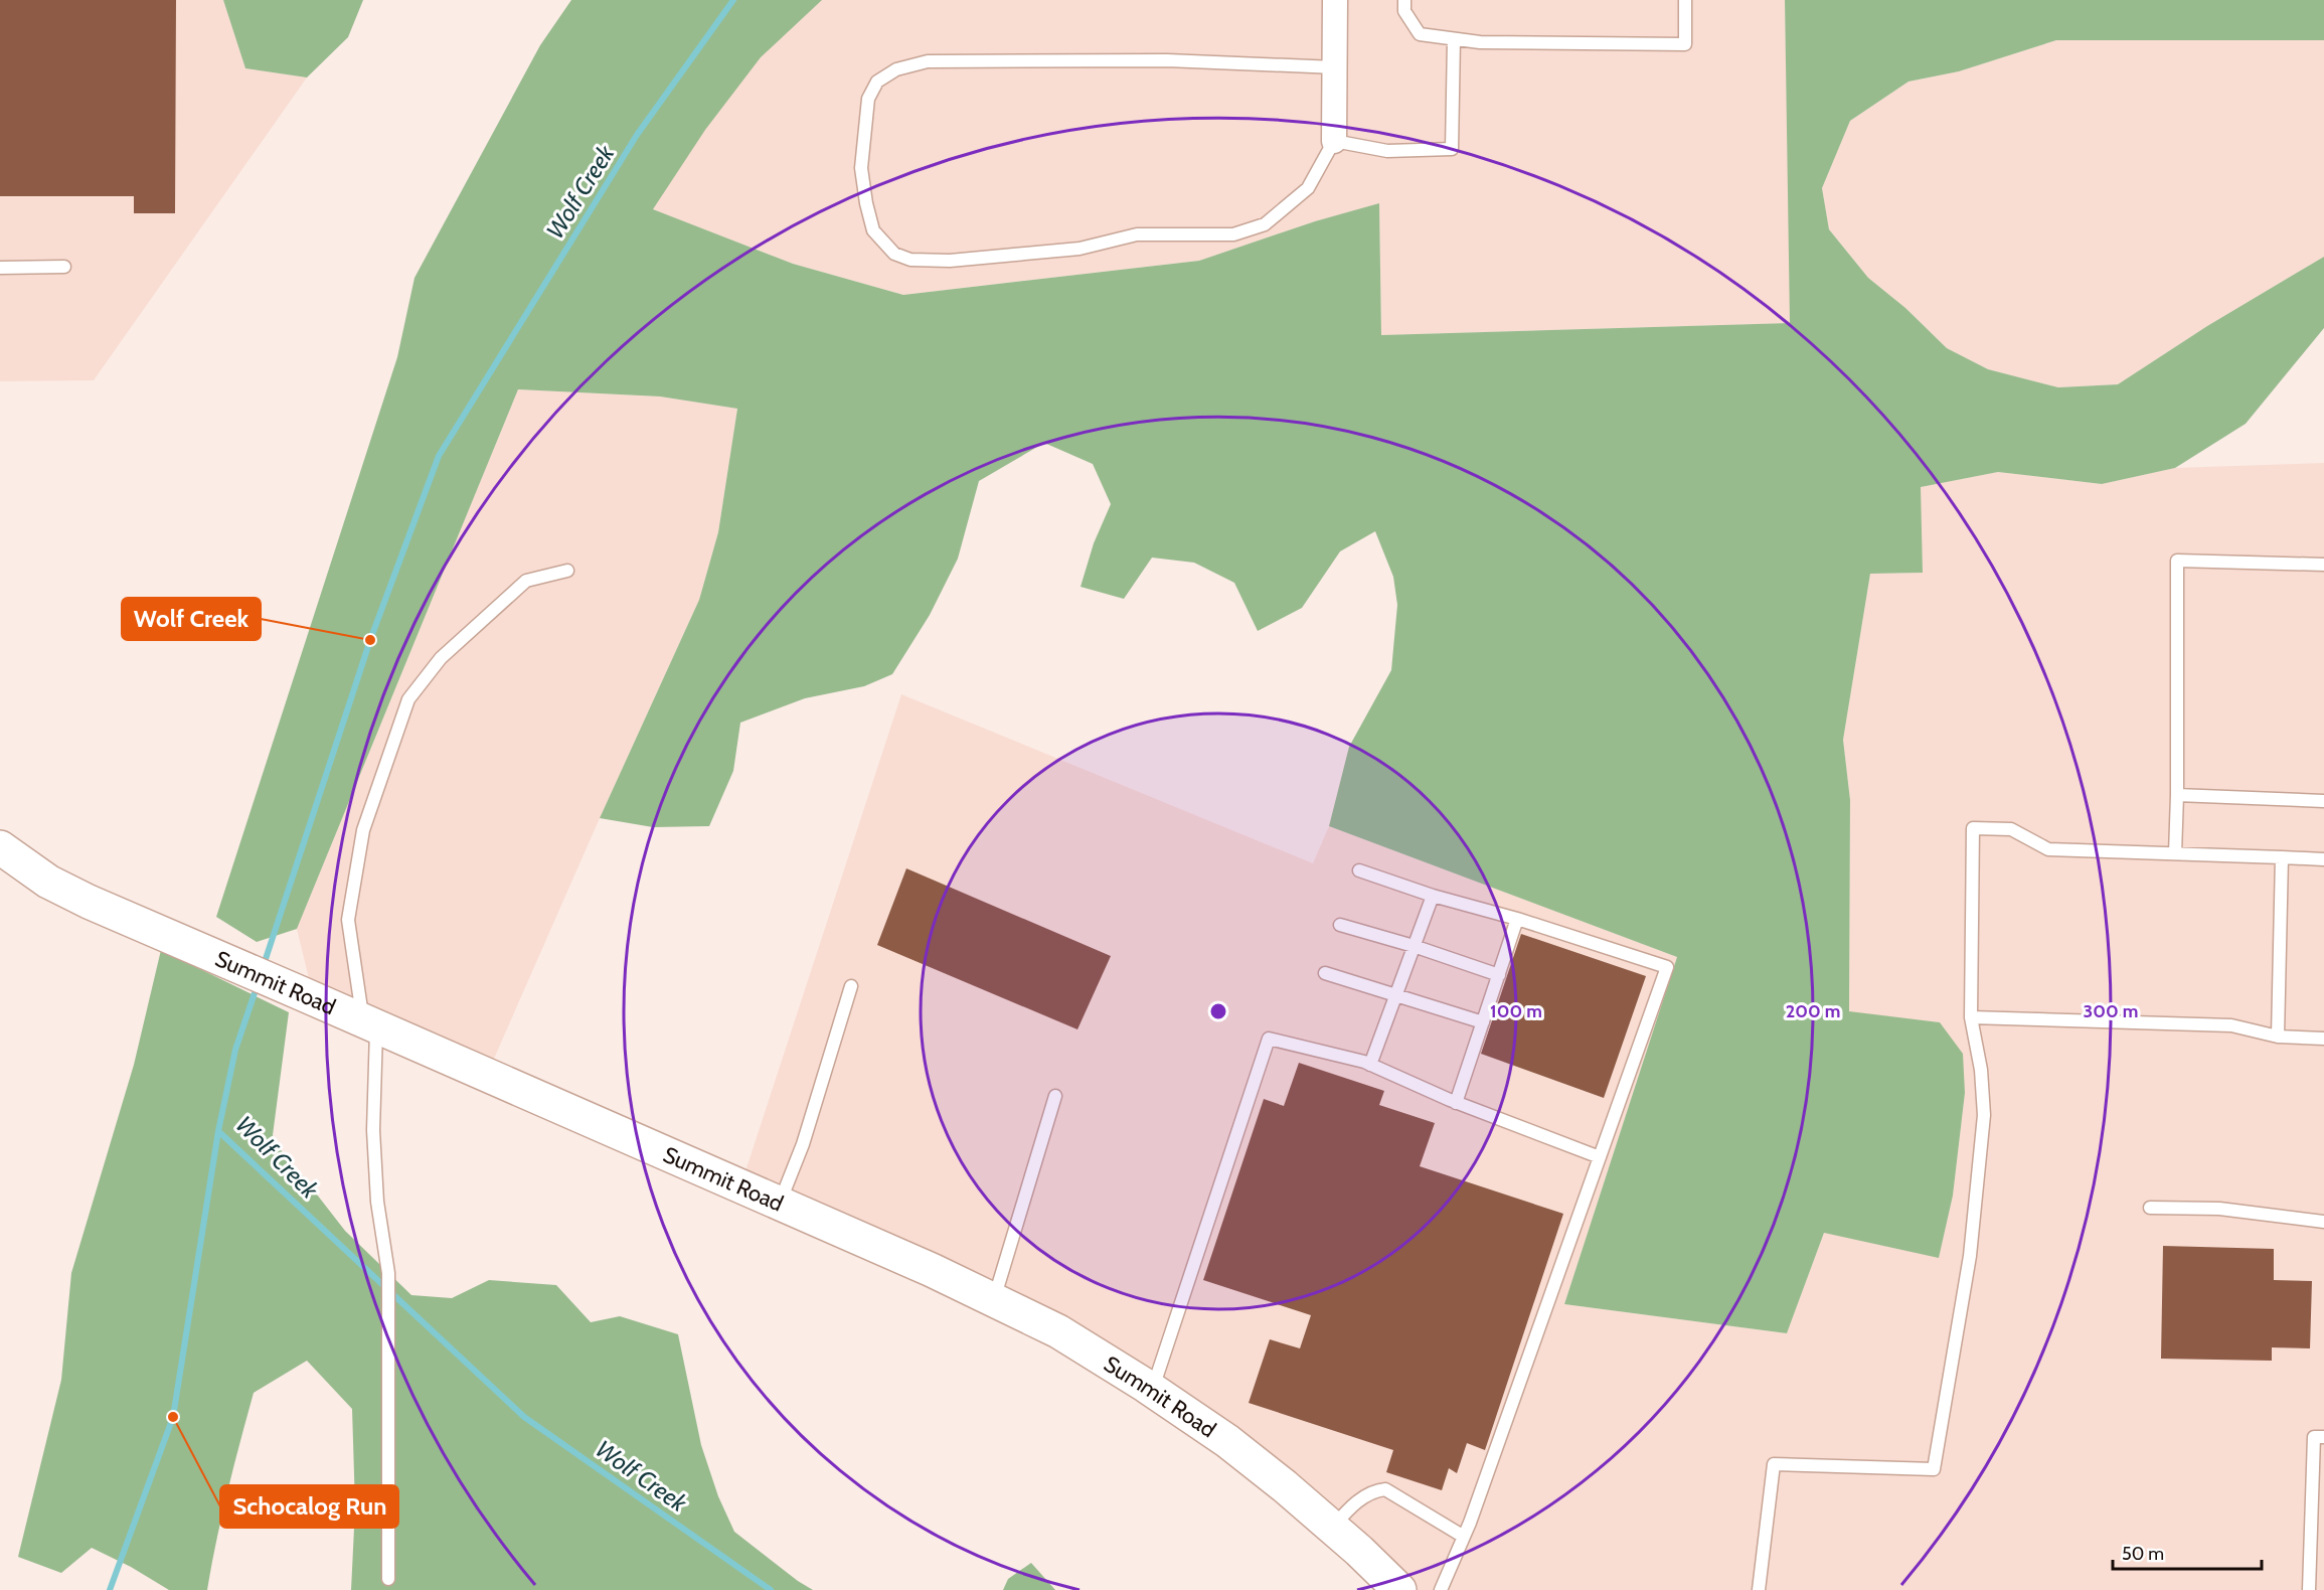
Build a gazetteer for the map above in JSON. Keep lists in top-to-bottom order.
{
  "streets": {
    "street": ["Summit Road"]
  },
  "water": ["Wolf Creek"],
  "places": ["Wolf Creek", "Schocalog Run"],
  "scale_bar": "50 m",
  "rings": ["100 m", "200 m", "300 m"]
}
